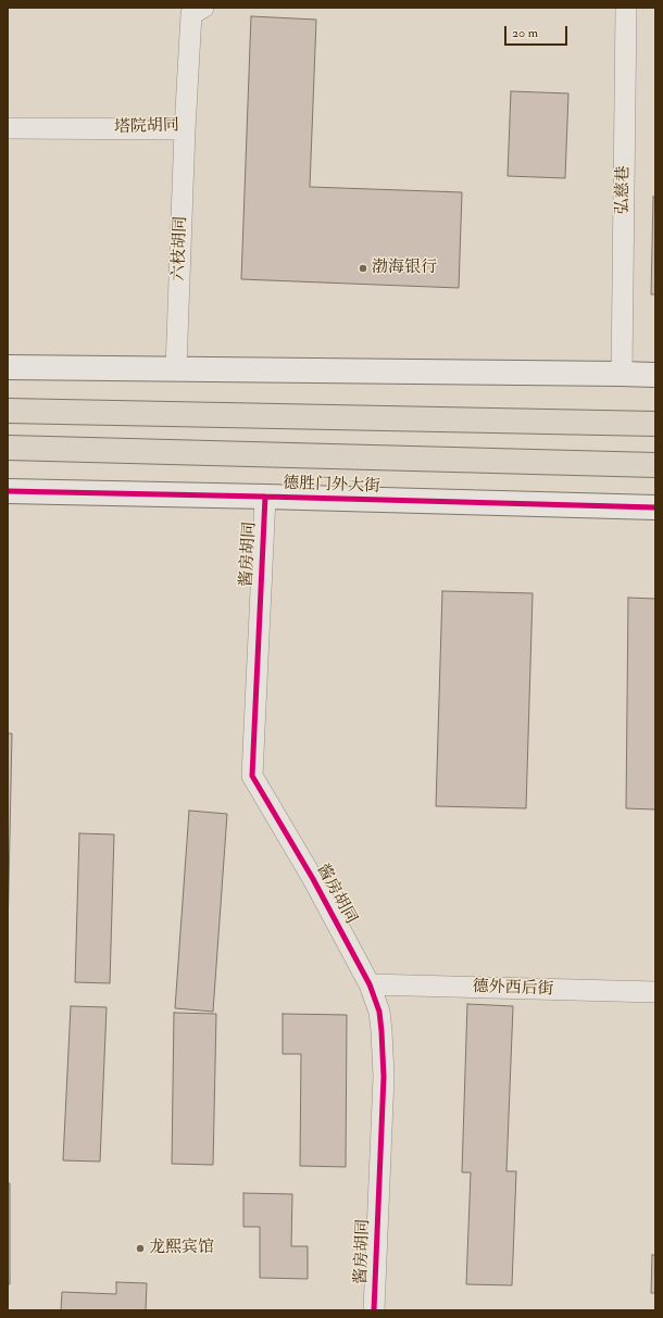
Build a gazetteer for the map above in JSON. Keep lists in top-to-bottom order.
{
  "streets": {
    "highway": ["德胜门外大街"],
    "street": [
      "塔院胡同",
      "弘慈巷",
      "六枝胡同",
      "酱房胡同",
      "德外西后街"
    ]
  },
  "crossings": [
    ["塔院胡同", "六枝胡同"],
    ["德胜门外大街", "酱房胡同"],
    ["酱房胡同", "德外西后街"]
  ],
  "places": ["渤海银行", "龙熙宾馆"],
  "scale_bar": "20 m"
}
